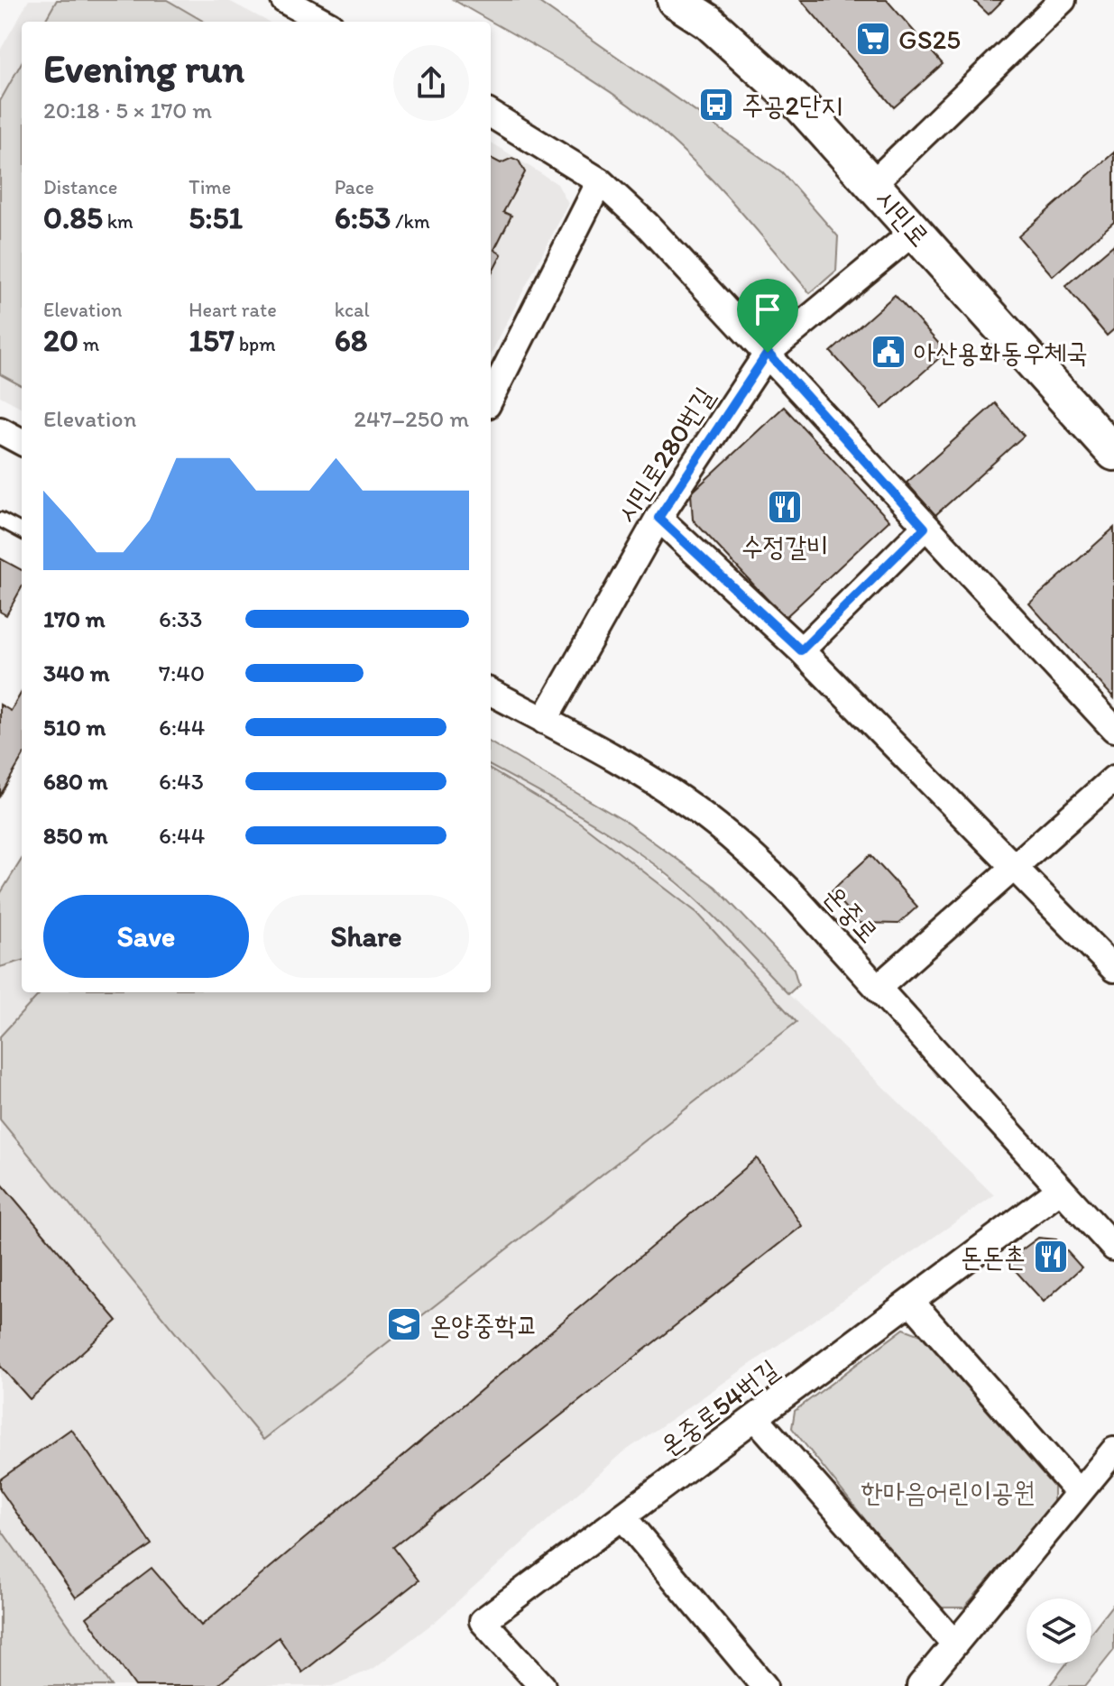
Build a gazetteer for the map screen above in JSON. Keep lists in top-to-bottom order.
{
  "streets": {
    "main road": ["시민로"],
    "street": ["시민로280번길", "온중로", "온중로54번길"]
  },
  "crossings": [
    ["시민로", "시민로280번길"],
    ["시민로280번길", "온중로"],
    ["온중로", "온중로54번길"]
  ],
  "parks": ["한마음어린이공원"],
  "places": {
    "supermarket": ["GS25"],
    "bus stop": ["주공2단지"],
    "public building": ["아산용화동우체국"],
    "restaurant": ["수정갈비", "돈돈촌"],
    "school or university": ["온양중학교"]
  },
  "page": {
    "heading": ["Evening run", "20:18 · 5 × 170 m"],
    "stats": [
      ["Distance", "0.85 km"],
      ["Time", "5:51"],
      ["Pace", "6:53 /km"],
      ["Elevation", "20 m"],
      ["Heart rate", "157 bpm"],
      ["kcal", "68"]
    ],
    "chart": ["Elevation", "247–250 m"],
    "list": [
      {
        "name": "170 m",
        "note": "6:33"
      },
      {
        "name": "340 m",
        "note": "7:40"
      },
      {
        "name": "510 m",
        "note": "6:44"
      },
      {
        "name": "680 m",
        "note": "6:43"
      },
      {
        "name": "850 m",
        "note": "6:44"
      }
    ],
    "buttons": ["Save", "Share"]
  }
}
